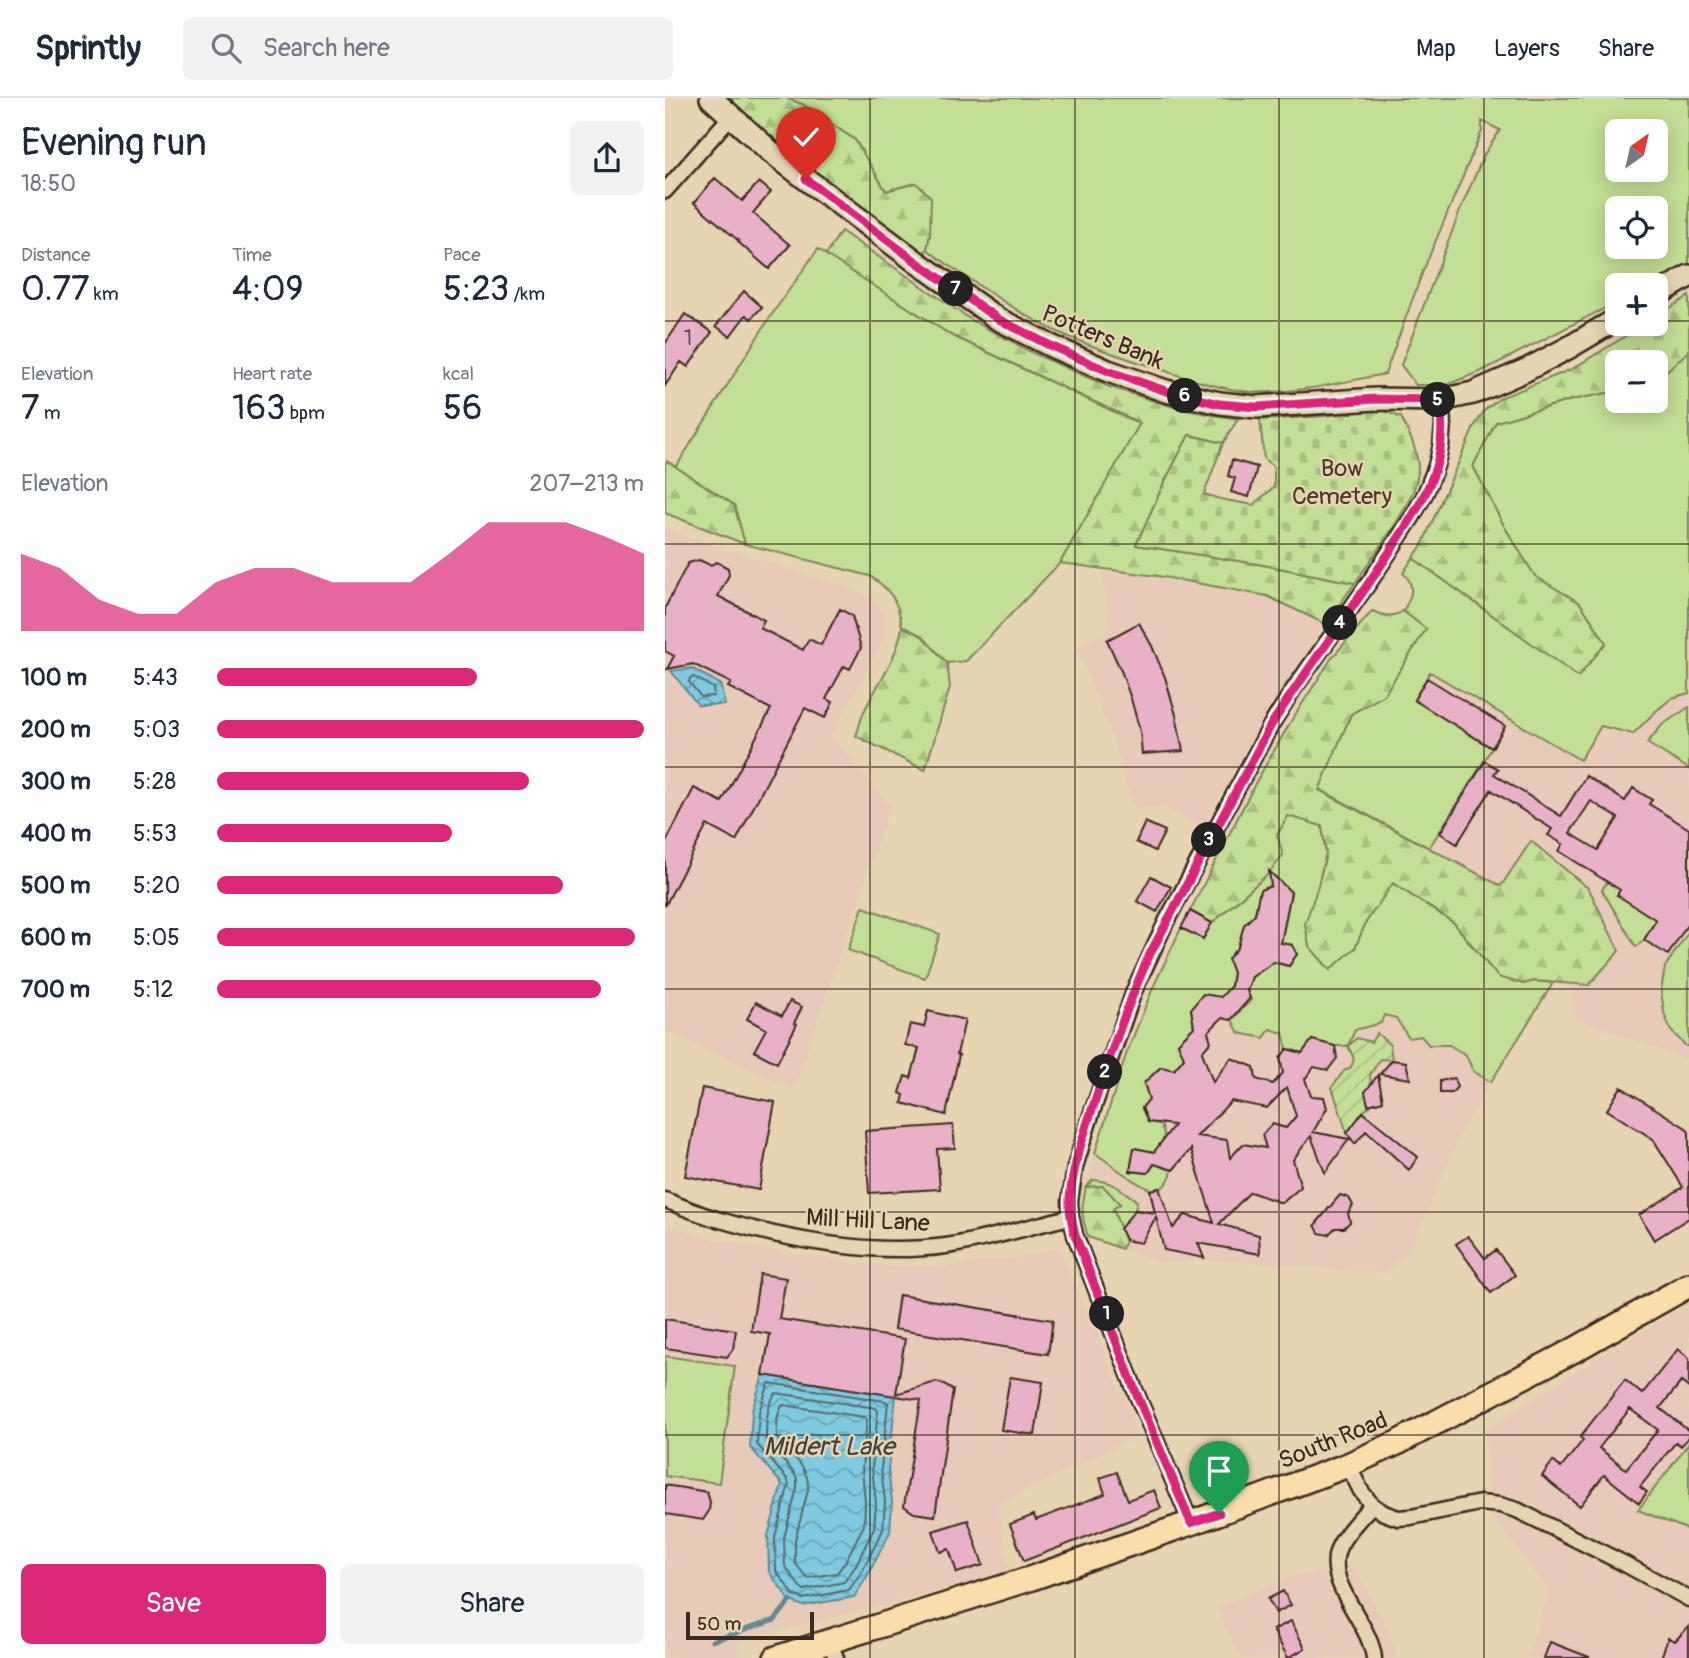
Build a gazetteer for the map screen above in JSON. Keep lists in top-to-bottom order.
{
  "streets": {
    "main road": ["South Road"],
    "street": ["Potters Bank", "Mill Hill Lane"]
  },
  "water": ["Mildert Lake"],
  "parks": ["Bow Cemetery"],
  "house_numbers": ["1"],
  "scale_bar": "50 m",
  "north": "top right",
  "page": {
    "header": "Sprintly",
    "search": "Search here",
    "nav": ["Map", "Layers", "Share"],
    "heading": ["Evening run", "18:50"],
    "map_buttons": ["+", "−"],
    "stats": [
      ["Distance", "0.77 km"],
      ["Time", "4:09"],
      ["Pace", "5:23 /km"],
      ["Elevation", "7 m"],
      ["Heart rate", "163 bpm"],
      ["kcal", "56"]
    ],
    "pins": [
      "7",
      "6",
      "5",
      "4",
      "3",
      "2",
      "1"
    ],
    "chart": ["Elevation", "207–213 m"],
    "list": [
      {
        "name": "100 m",
        "note": "5:43"
      },
      {
        "name": "200 m",
        "note": "5:03"
      },
      {
        "name": "300 m",
        "note": "5:28"
      },
      {
        "name": "400 m",
        "note": "5:53"
      },
      {
        "name": "500 m",
        "note": "5:20"
      },
      {
        "name": "600 m",
        "note": "5:05"
      },
      {
        "name": "700 m",
        "note": "5:12"
      }
    ],
    "buttons": ["Save", "Share"],
    "scale": "50 m"
  }
}
